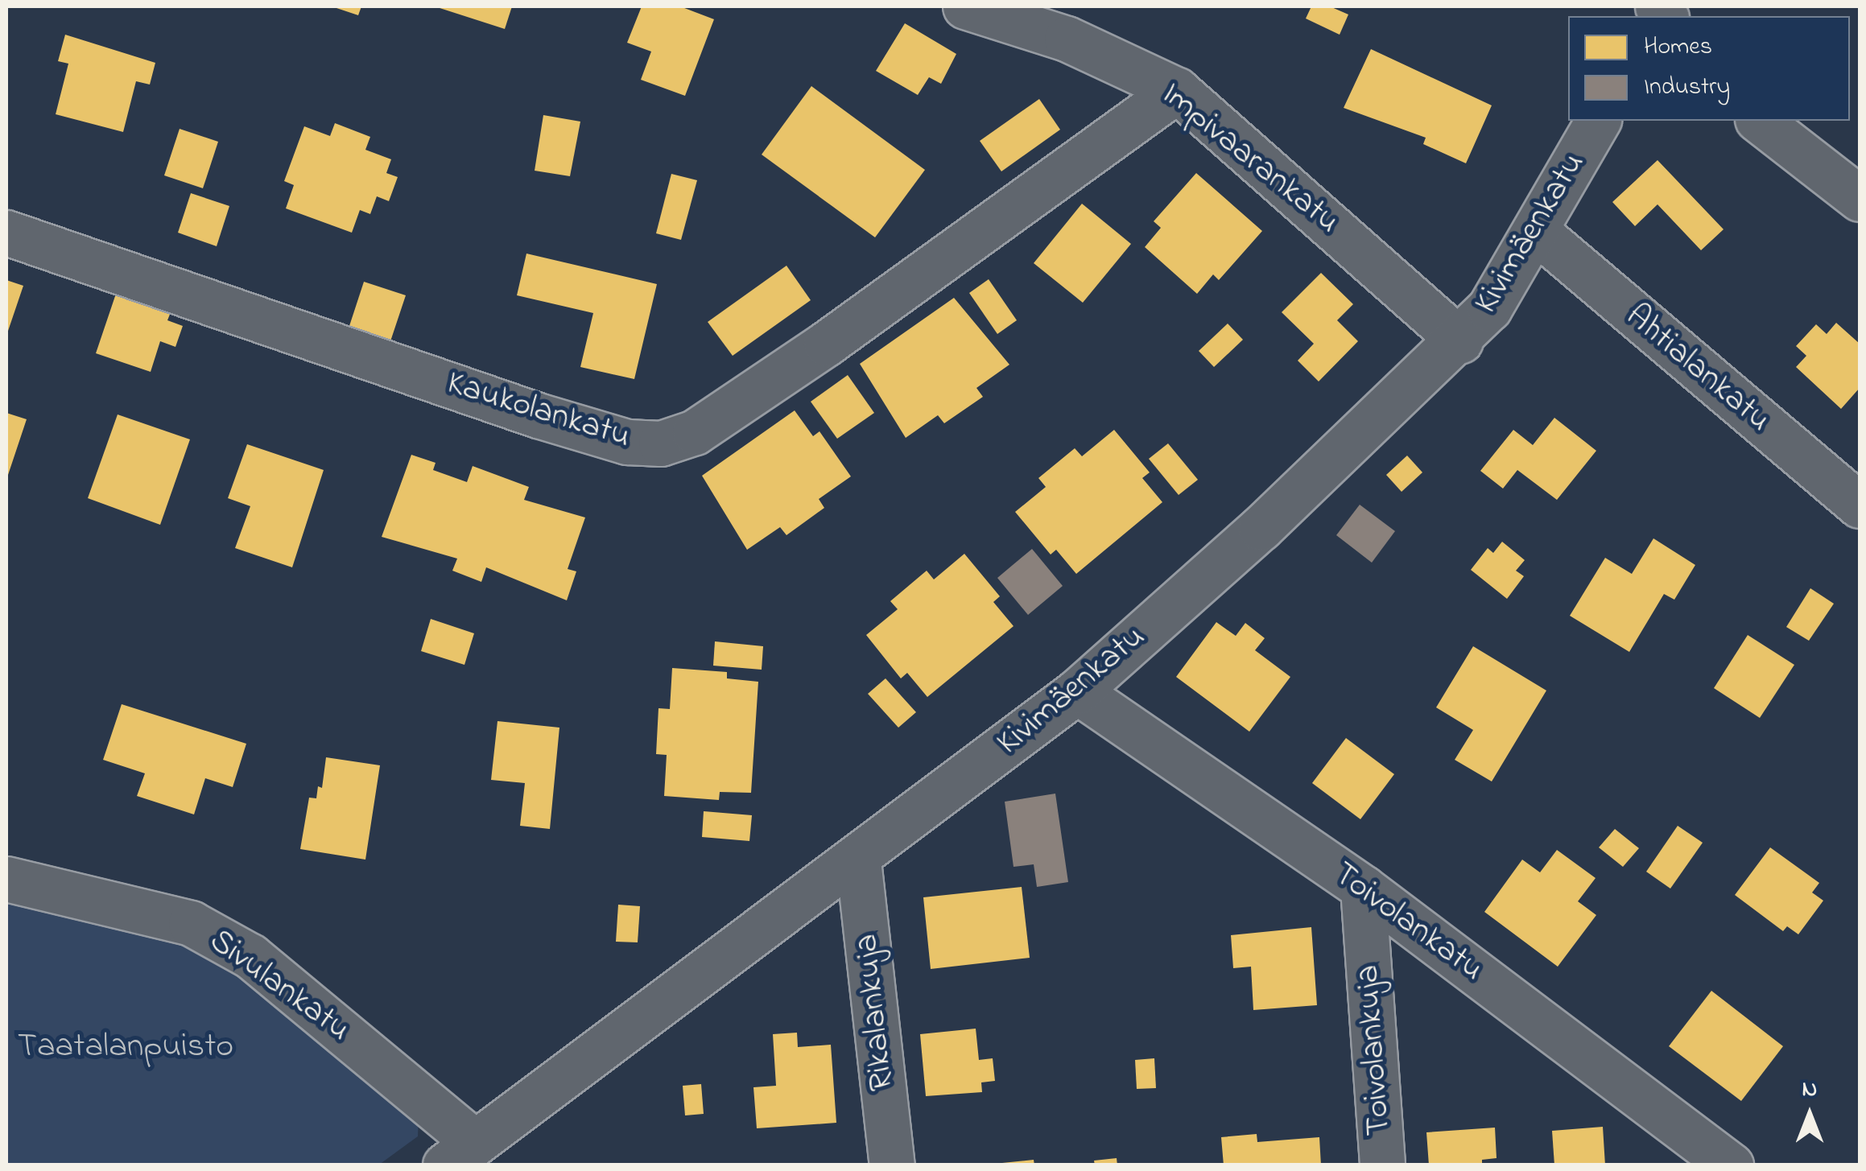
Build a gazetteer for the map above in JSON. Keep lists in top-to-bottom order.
{
  "streets": {
    "street": [
      "Impivaarankatu",
      "Kivimäenkatu",
      "Ahtialankatu",
      "Kaukolankatu",
      "Toivolankatu",
      "Sivulankatu",
      "Rikalankuja",
      "Toivolankuja"
    ]
  },
  "crossings": [
    ["Impivaarankatu", "Kivimäenkatu"],
    ["Impivaarankatu", "Kaukolankatu"],
    ["Kivimäenkatu", "Ahtialankatu"],
    ["Kivimäenkatu", "Toivolankatu"],
    ["Kivimäenkatu", "Sivulankatu"],
    ["Kivimäenkatu", "Rikalankuja"],
    ["Toivolankatu", "Toivolankuja"]
  ],
  "parks": ["Taatalanpuisto"],
  "legend": ["Homes", "Industry"],
  "north": "top"
}
